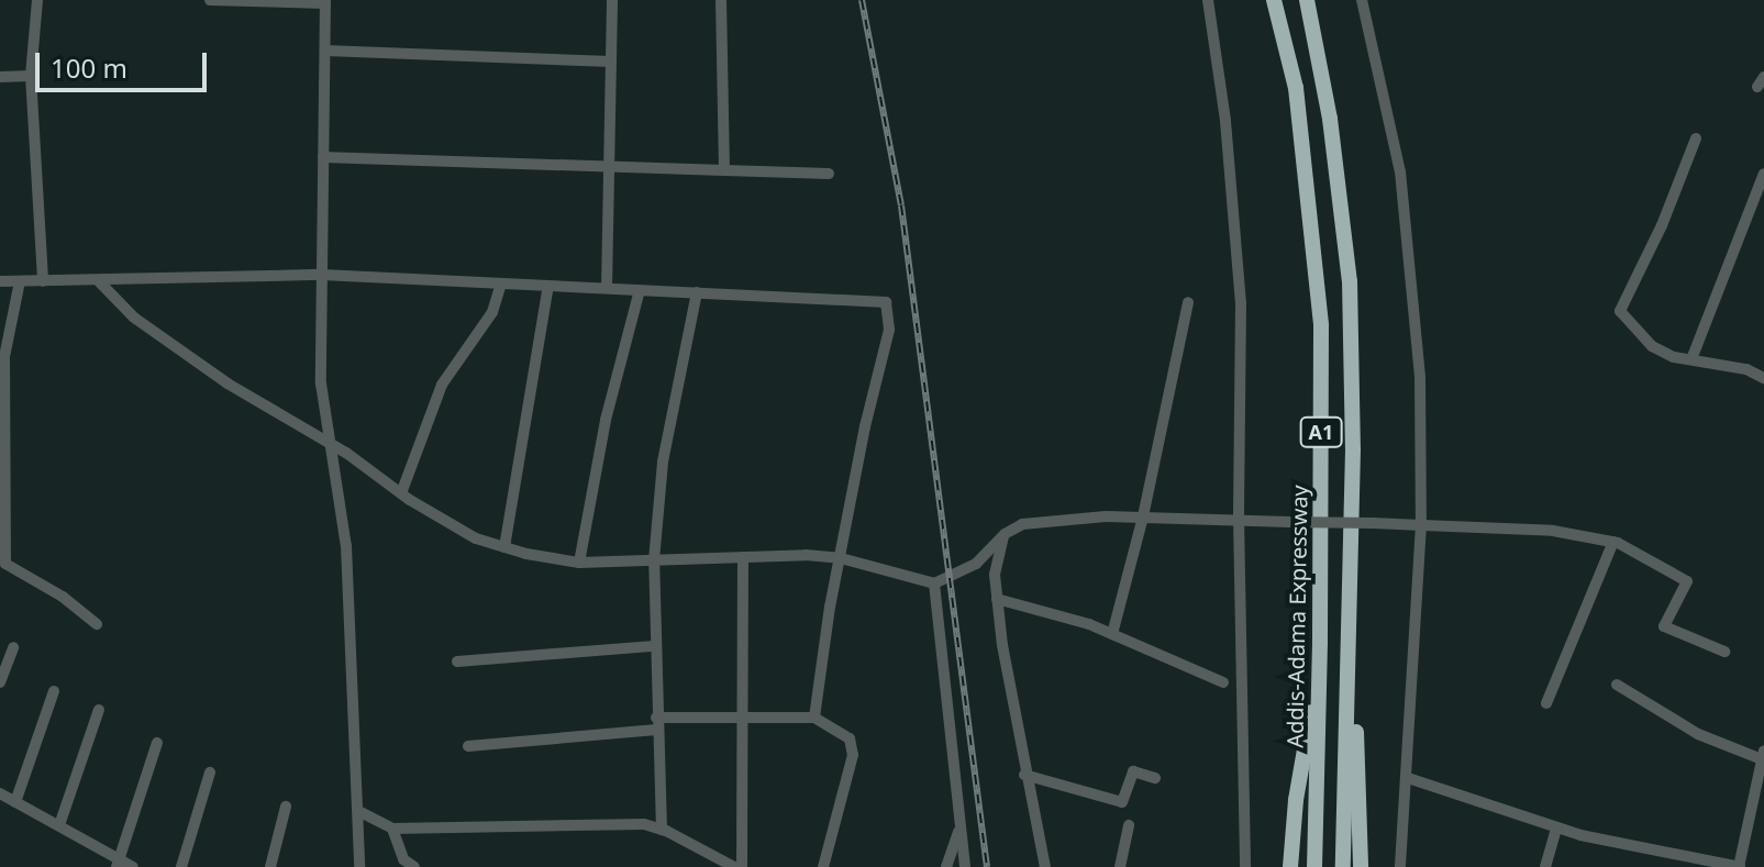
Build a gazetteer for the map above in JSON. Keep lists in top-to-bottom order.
{
  "streets": {
    "highway": ["A1", "Addis-Adama Expressway"]
  },
  "scale_bar": "100 m"
}
